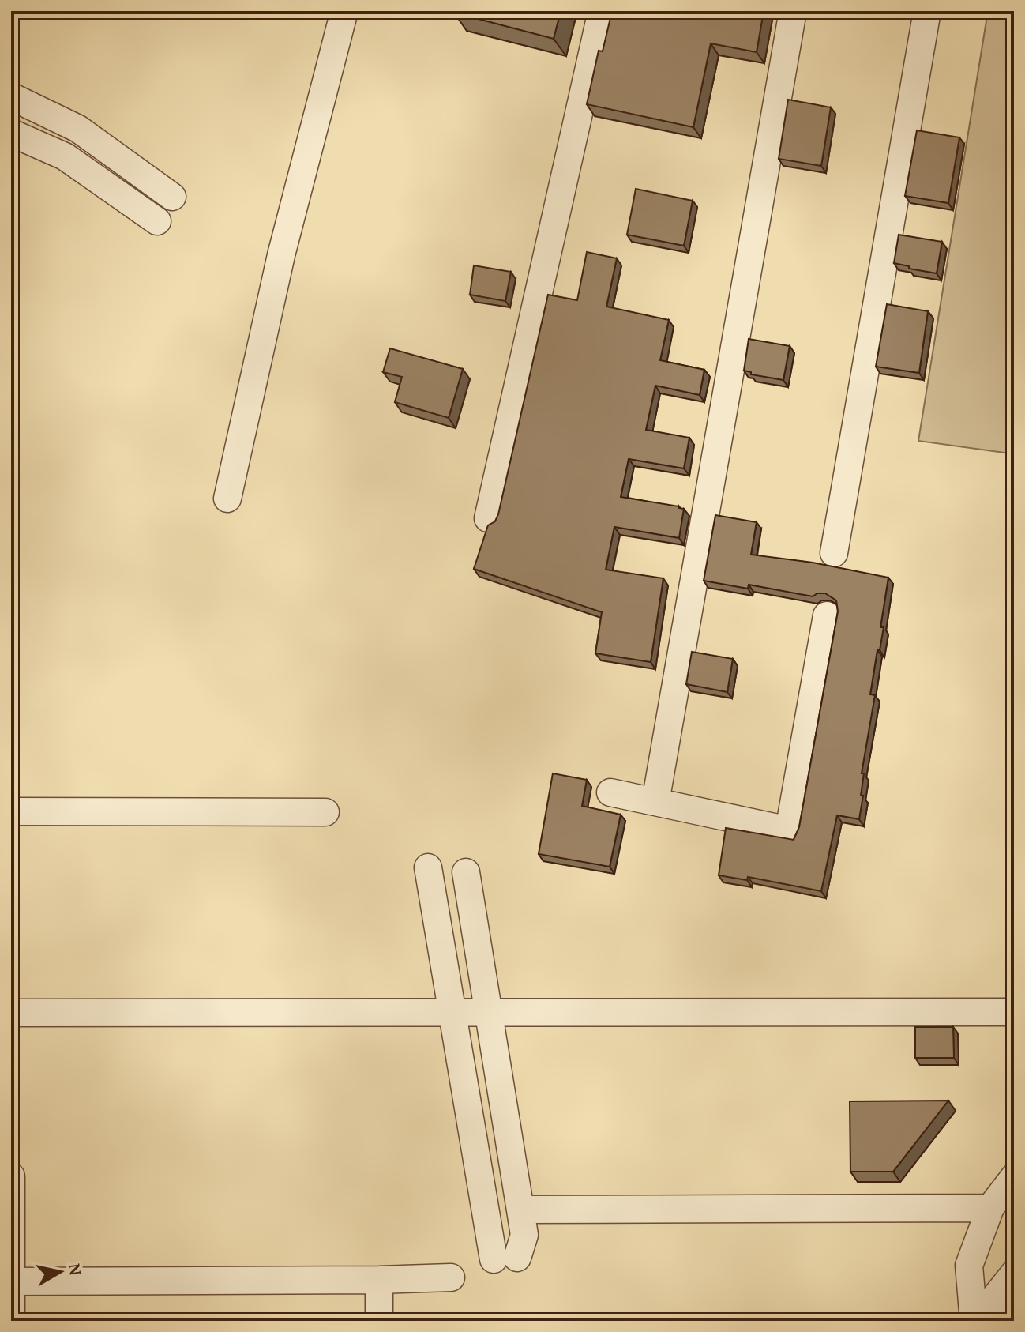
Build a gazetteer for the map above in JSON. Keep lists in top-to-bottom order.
{
  "north": "right"
}
